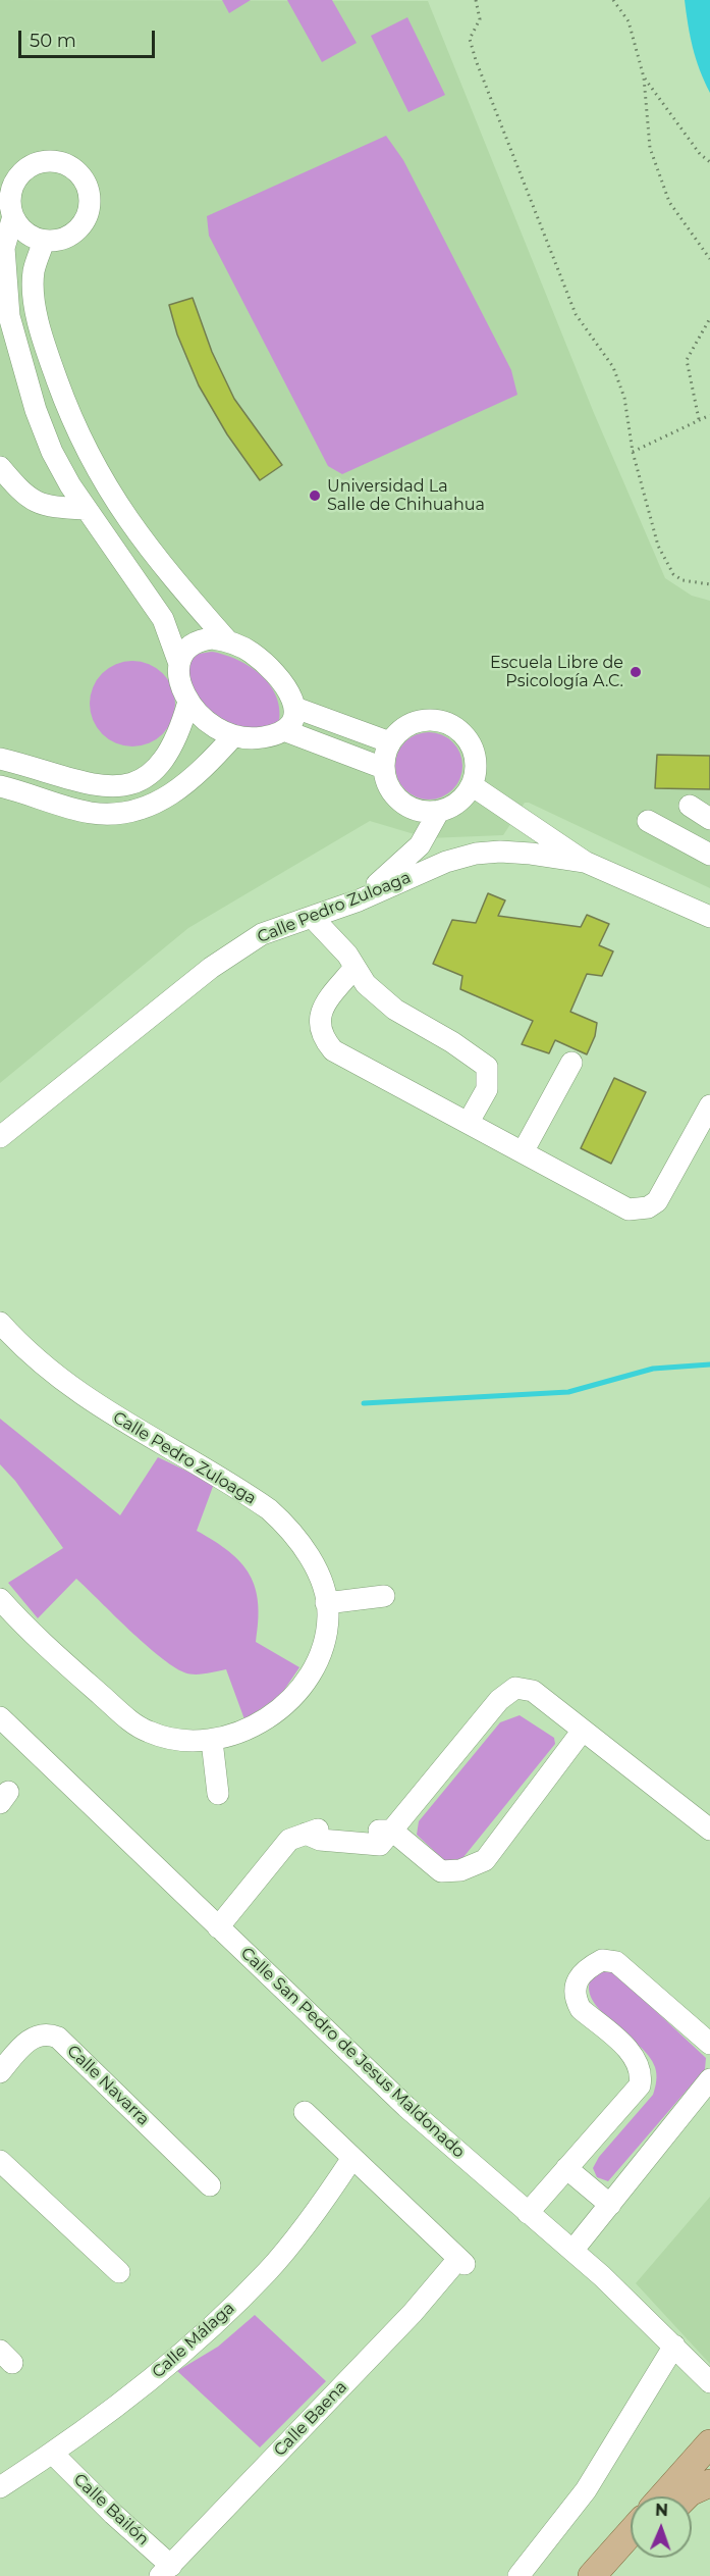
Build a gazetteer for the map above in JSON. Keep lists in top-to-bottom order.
{
  "streets": {
    "street": [
      "Calle Pedro Zuloaga",
      "Calle San Pedro de Jesus Maldonado",
      "Calle Navarra",
      "Calle Málaga",
      "Calle Baena",
      "Calle Bailón"
    ]
  },
  "crossings": [
    ["Calle Málaga", "Calle Baena"],
    ["Calle Málaga", "Calle Bailón"],
    ["Calle Baena", "Calle Bailón"]
  ],
  "places": ["Universidad La Salle de Chihuahua", "Escuela Libre de Psicología A.C."],
  "scale_bar": "50 m",
  "north": "top"
}
